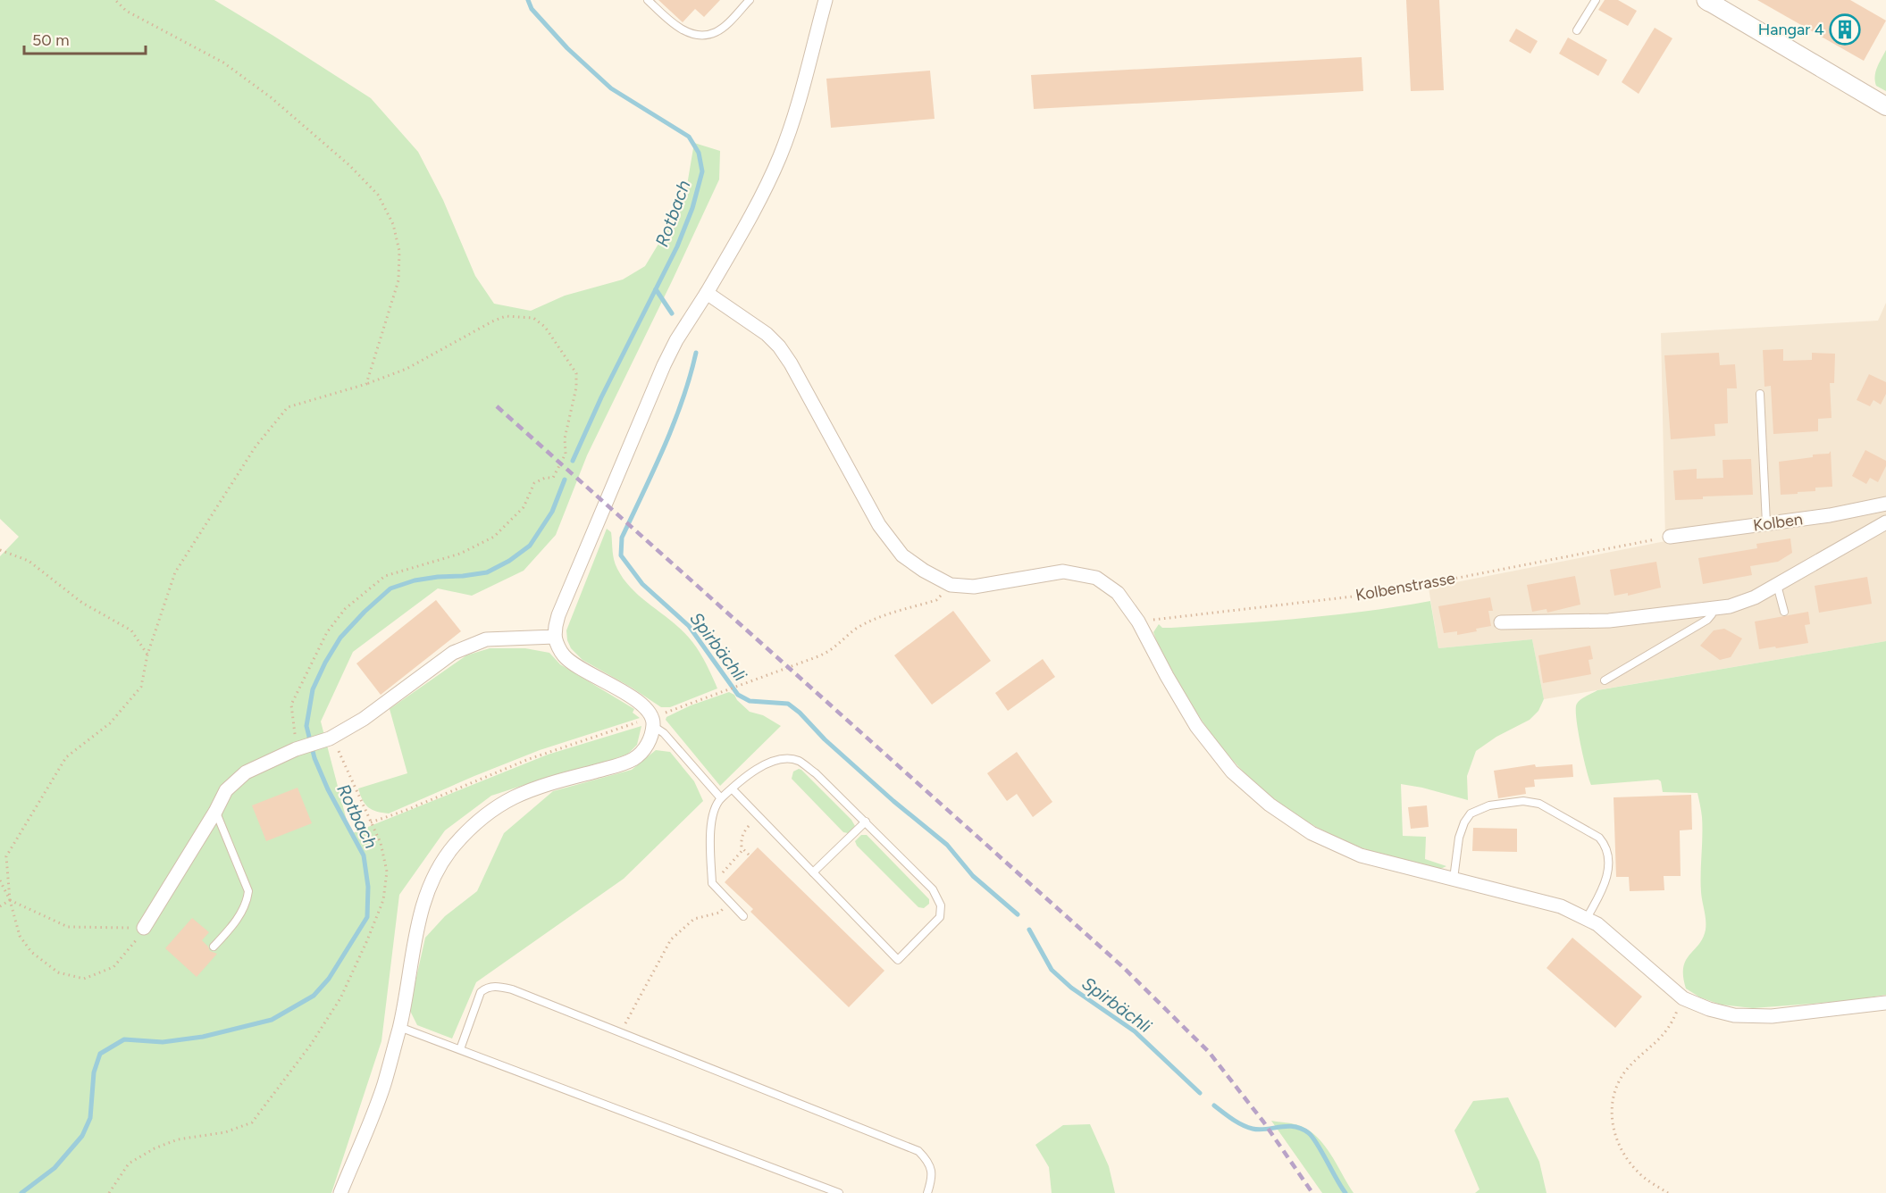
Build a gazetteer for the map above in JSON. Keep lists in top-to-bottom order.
{
  "streets": {
    "street": ["Kolben"],
    "path": ["Kolbenstrasse"]
  },
  "crossings": [
    ["Kolben", "Kolbenstrasse"]
  ],
  "water": ["Rotbach", "Spirbächli"],
  "places": {
    "building": ["Hangar 4"]
  },
  "scale_bar": "50 m"
}
